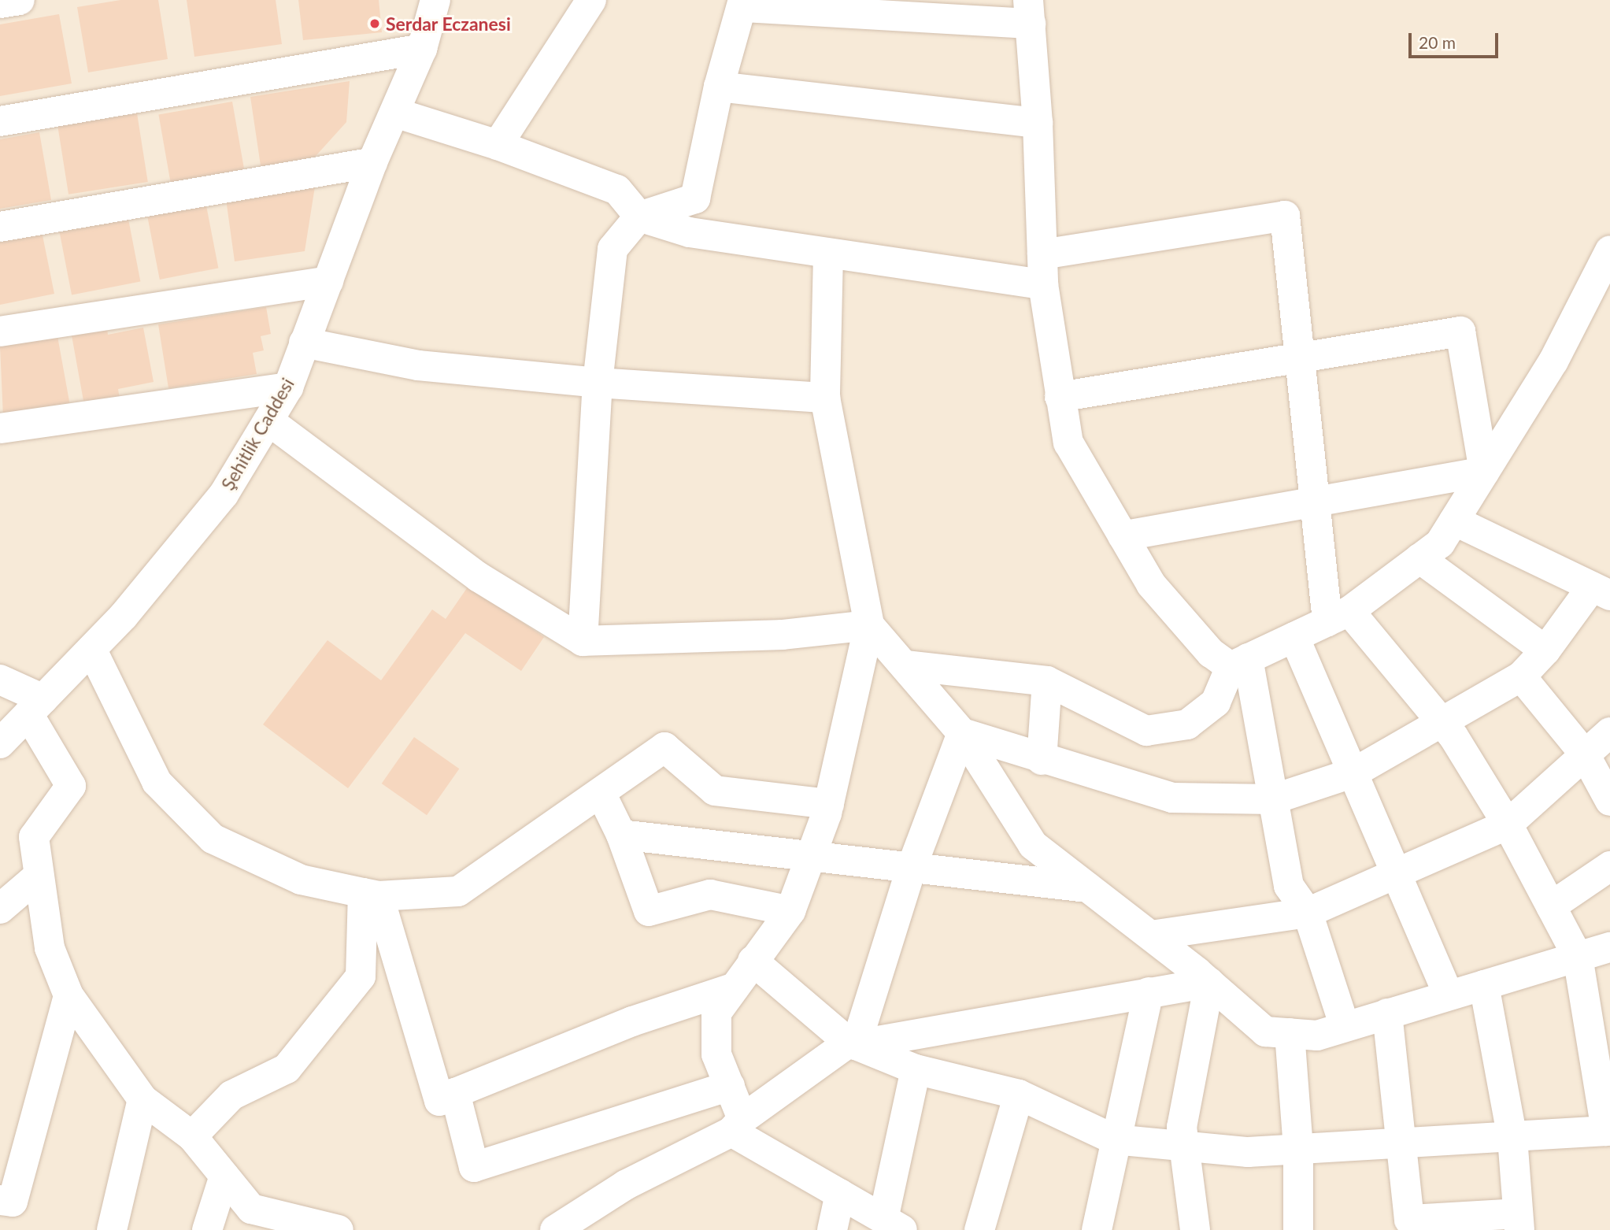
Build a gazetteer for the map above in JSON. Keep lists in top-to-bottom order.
{
  "streets": {
    "street": ["Şehitlik Caddesi"]
  },
  "places": ["Serdar Eczanesi"],
  "scale_bar": "20 m"
}
